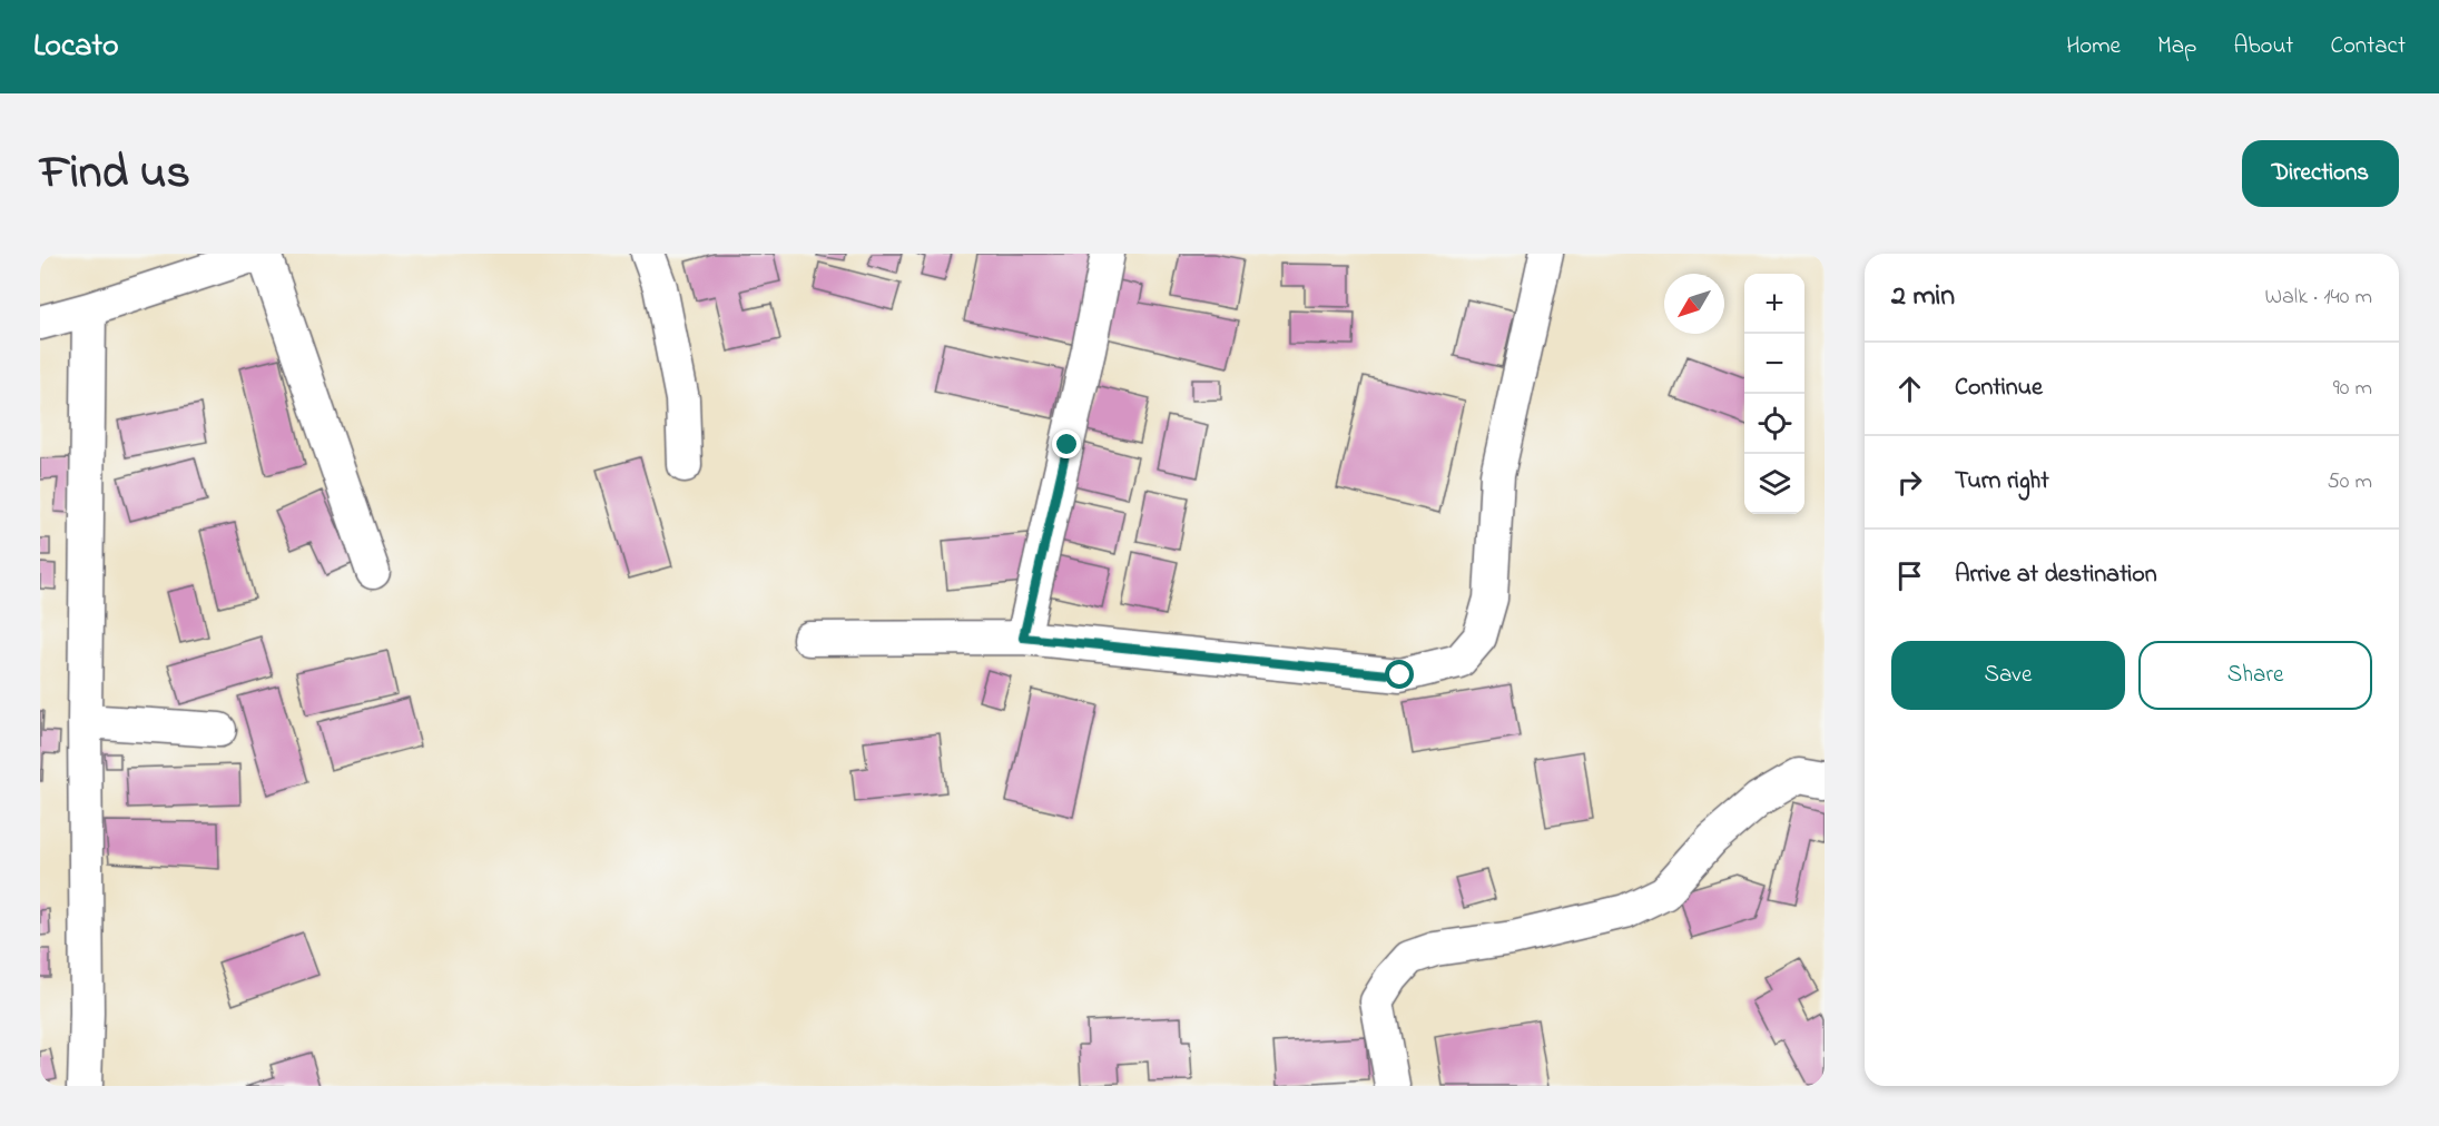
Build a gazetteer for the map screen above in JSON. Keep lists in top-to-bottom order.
{
  "north": "bottom left",
  "page": {
    "header": "Locato",
    "nav": [
      "Home",
      "Map",
      "About",
      "Contact"
    ],
    "title": "Find us",
    "buttons": [
      "Directions",
      ["Save", "Share"]
    ],
    "heading": ["2 min", "Walk · 140 m"],
    "map_buttons": ["+", "−"],
    "list": [
      ["Continue", "90 m"],
      ["Turn right", "50 m"],
      "Arrive at destination"
    ]
  }
}
